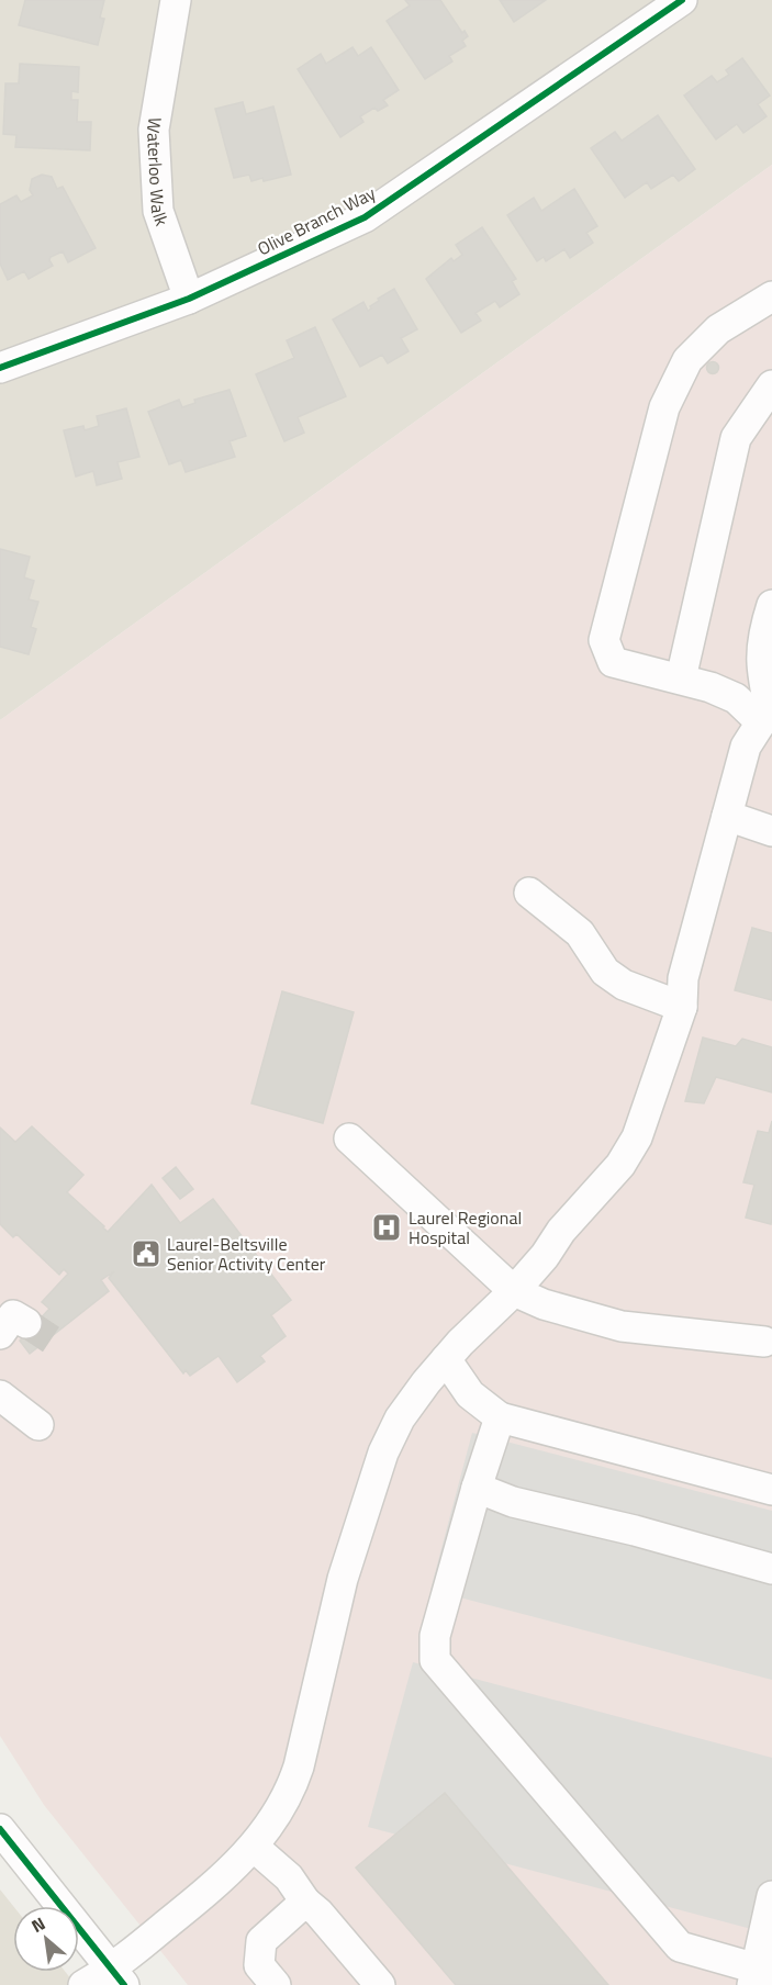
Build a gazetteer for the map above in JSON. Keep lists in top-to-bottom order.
{
  "streets": {
    "street": ["Waterloo Walk", "Olive Branch Way"]
  },
  "crossings": [
    ["Waterloo Walk", "Olive Branch Way"]
  ],
  "places": {
    "hospital": ["Laurel Regional Hospital"],
    "public building": ["Laurel-Beltsville Senior Activity Center"]
  },
  "north": "top left"
}
